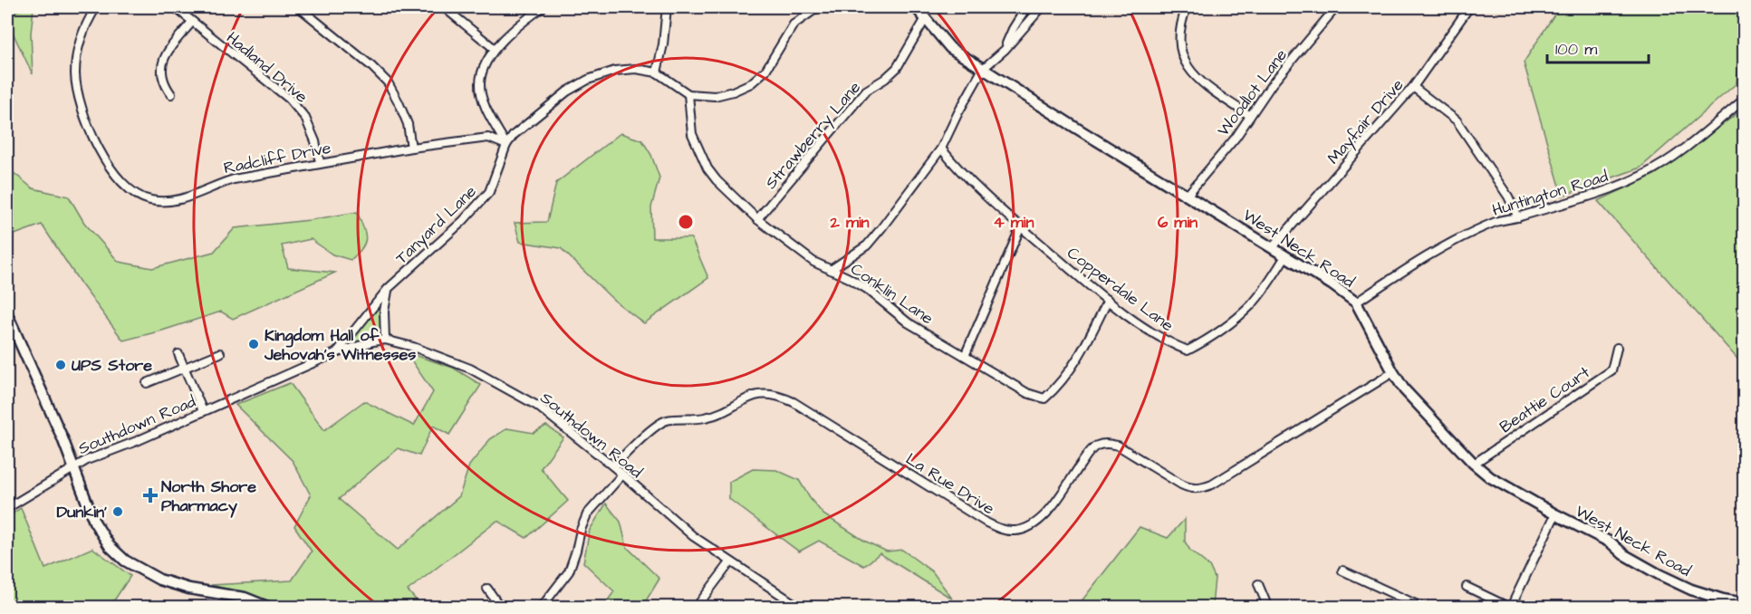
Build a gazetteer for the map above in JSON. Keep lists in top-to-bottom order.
{
  "streets": {
    "street": [
      "Hadland Drive",
      "Woodlot Lane",
      "Mayfair Drive",
      "Strawberry Lane",
      "Radcliff Drive",
      "Huntington Road",
      "Tanyard Lane",
      "West Neck Road",
      "Copperdale Lane",
      "Conklin Lane",
      "Beattie Court",
      "Southdown Road",
      "La Rue Drive"
    ]
  },
  "crossings": [
    ["Hadland Drive", "Radcliff Drive"],
    ["Woodlot Lane", "West Neck Road"],
    ["Mayfair Drive", "West Neck Road"],
    ["Strawberry Lane", "West Neck Road"],
    ["Strawberry Lane", "Conklin Lane"],
    ["Radcliff Drive", "Tanyard Lane"],
    ["Huntington Road", "West Neck Road"],
    ["Tanyard Lane", "Southdown Road"],
    ["West Neck Road", "Copperdale Lane"],
    ["West Neck Road", "Beattie Court"],
    ["West Neck Road", "La Rue Drive"],
    ["Copperdale Lane", "Conklin Lane"],
    ["Southdown Road", "La Rue Drive"]
  ],
  "places": {
    "other": ["Kingdom Hall of Jehovah’s Witnesses", "UPS Store", "Dunkin'"],
    "health": ["North Shore Pharmacy"]
  },
  "scale_bar": "100 m",
  "rings": ["2 min", "4 min", "6 min"]
}
